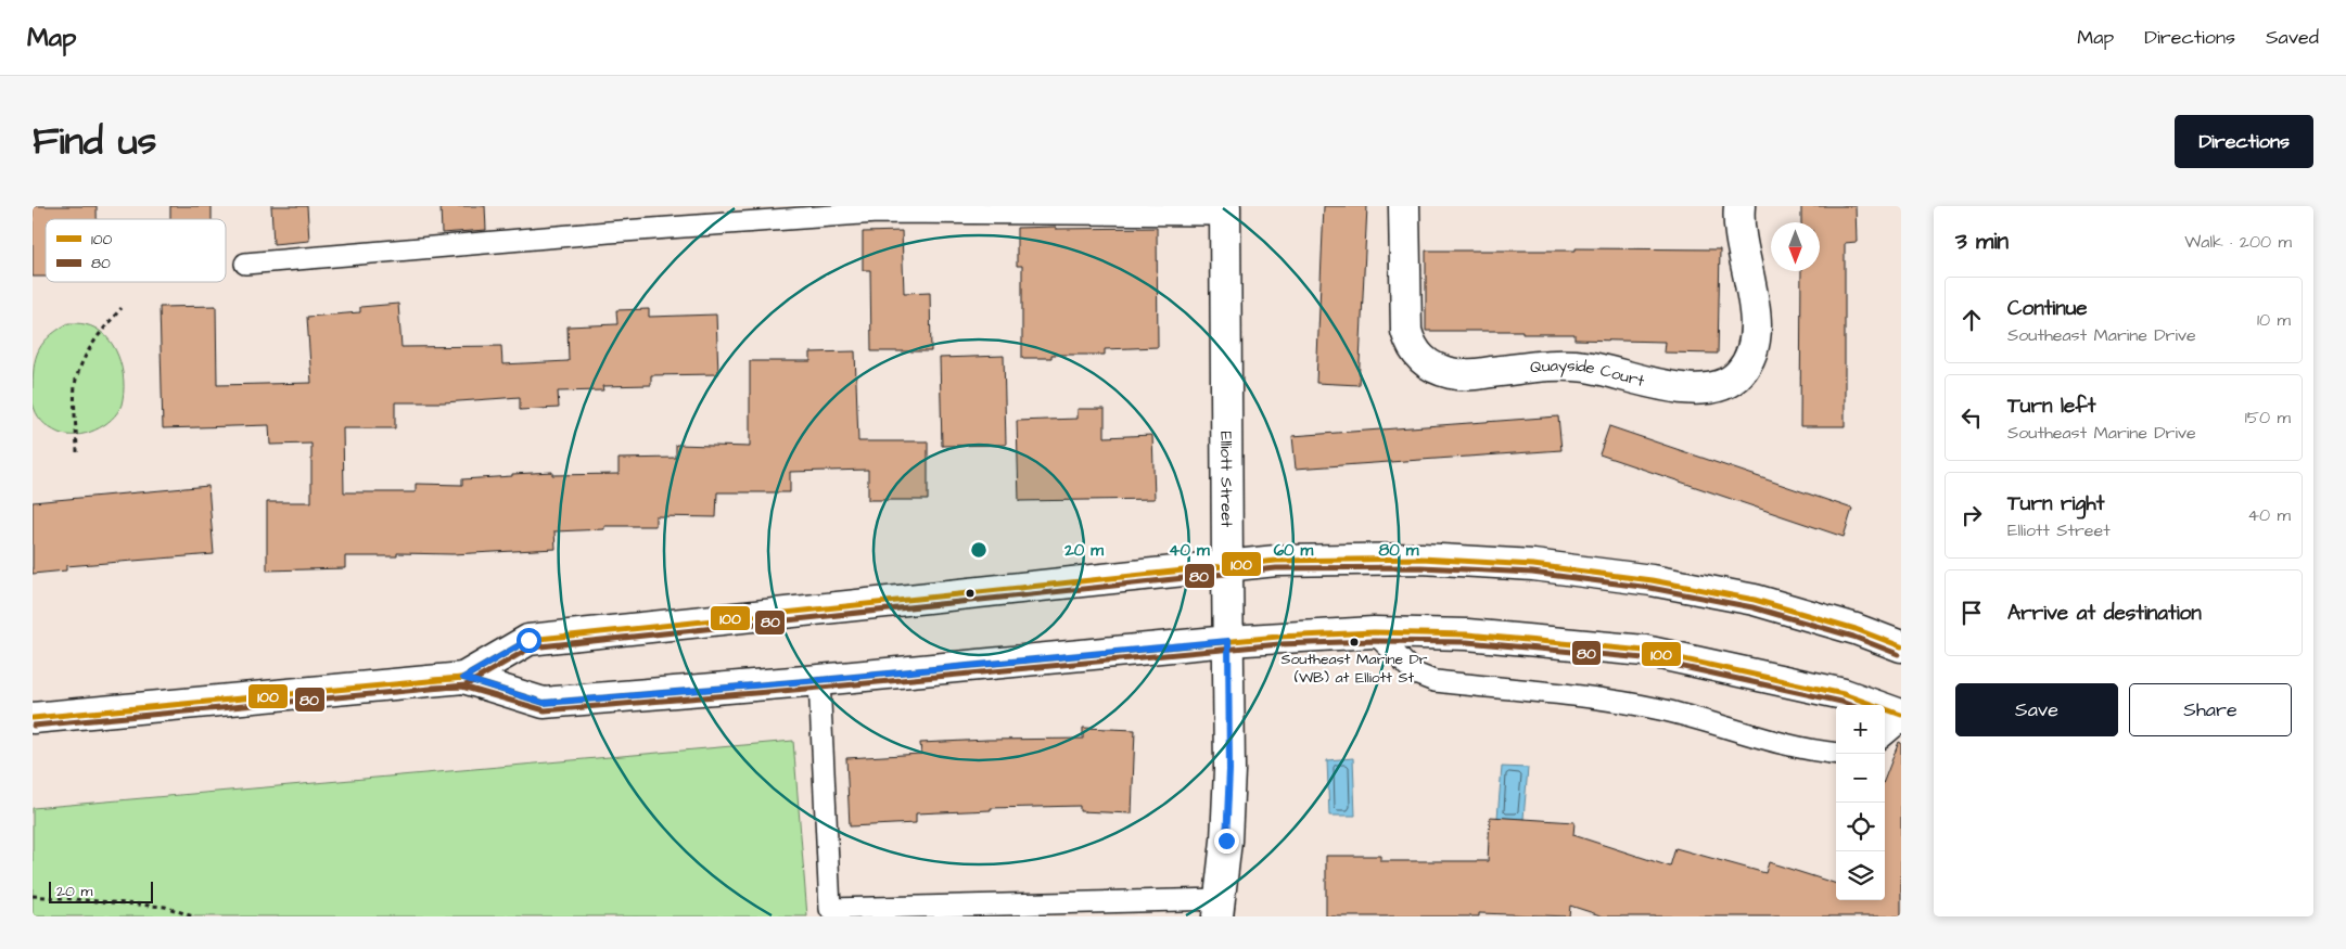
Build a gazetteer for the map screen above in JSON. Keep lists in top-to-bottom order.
{
  "streets": {
    "main road": ["Quayside Court", "Elliott Street"]
  },
  "places": ["Southeast Marine Dr (WB) at Elliott St"],
  "lines": ["transit line 100", "transit line 80"],
  "legend": ["100", "80"],
  "scale_bar": "20 m",
  "north": "bottom",
  "page": {
    "header": "Map",
    "nav": ["Map", "Directions", "Saved"],
    "title": "Find us",
    "buttons": [
      "Directions",
      ["Save", "Share"]
    ],
    "heading": ["3 min", "Walk · 200 m"],
    "list": [
      ["Continue", "Southeast Marine Drive", "10 m"],
      ["Turn left", "Southeast Marine Drive", "150 m"],
      ["Turn right", "Elliott Street", "40 m"],
      "Arrive at destination"
    ],
    "map_buttons": ["+", "−"],
    "scale": "20 m"
  },
  "rings": [
    "20 m",
    "40 m",
    "60 m",
    "80 m"
  ]
}
